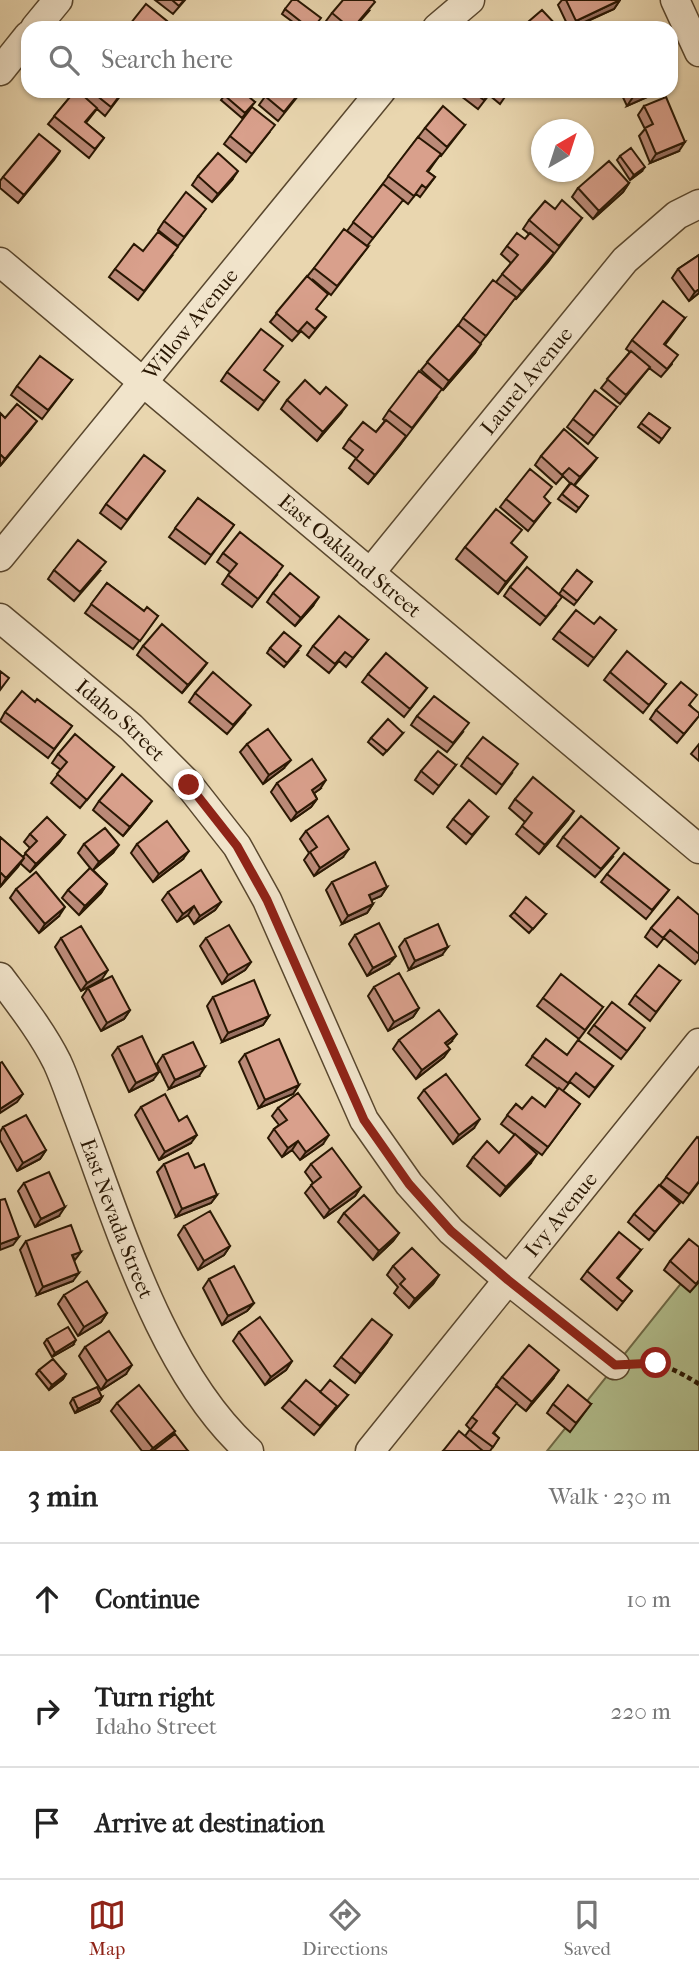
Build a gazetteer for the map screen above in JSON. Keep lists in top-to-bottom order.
{
  "streets": {
    "street": [
      "Willow Avenue",
      "Laurel Avenue",
      "East Oakland Street",
      "Idaho Street",
      "Ivy Avenue",
      "East Nevada Street"
    ]
  },
  "crossings": [
    ["Willow Avenue", "East Oakland Street"],
    ["Laurel Avenue", "East Oakland Street"],
    ["Idaho Street", "Ivy Avenue"]
  ],
  "north": "top right",
  "page": {
    "search": "Search here",
    "heading": ["3 min", "Walk · 230 m"],
    "list": [
      ["Continue", "10 m"],
      ["Turn right", "Idaho Street", "220 m"],
      "Arrive at destination"
    ],
    "nav": ["Map", "Directions", "Saved"]
  }
}
